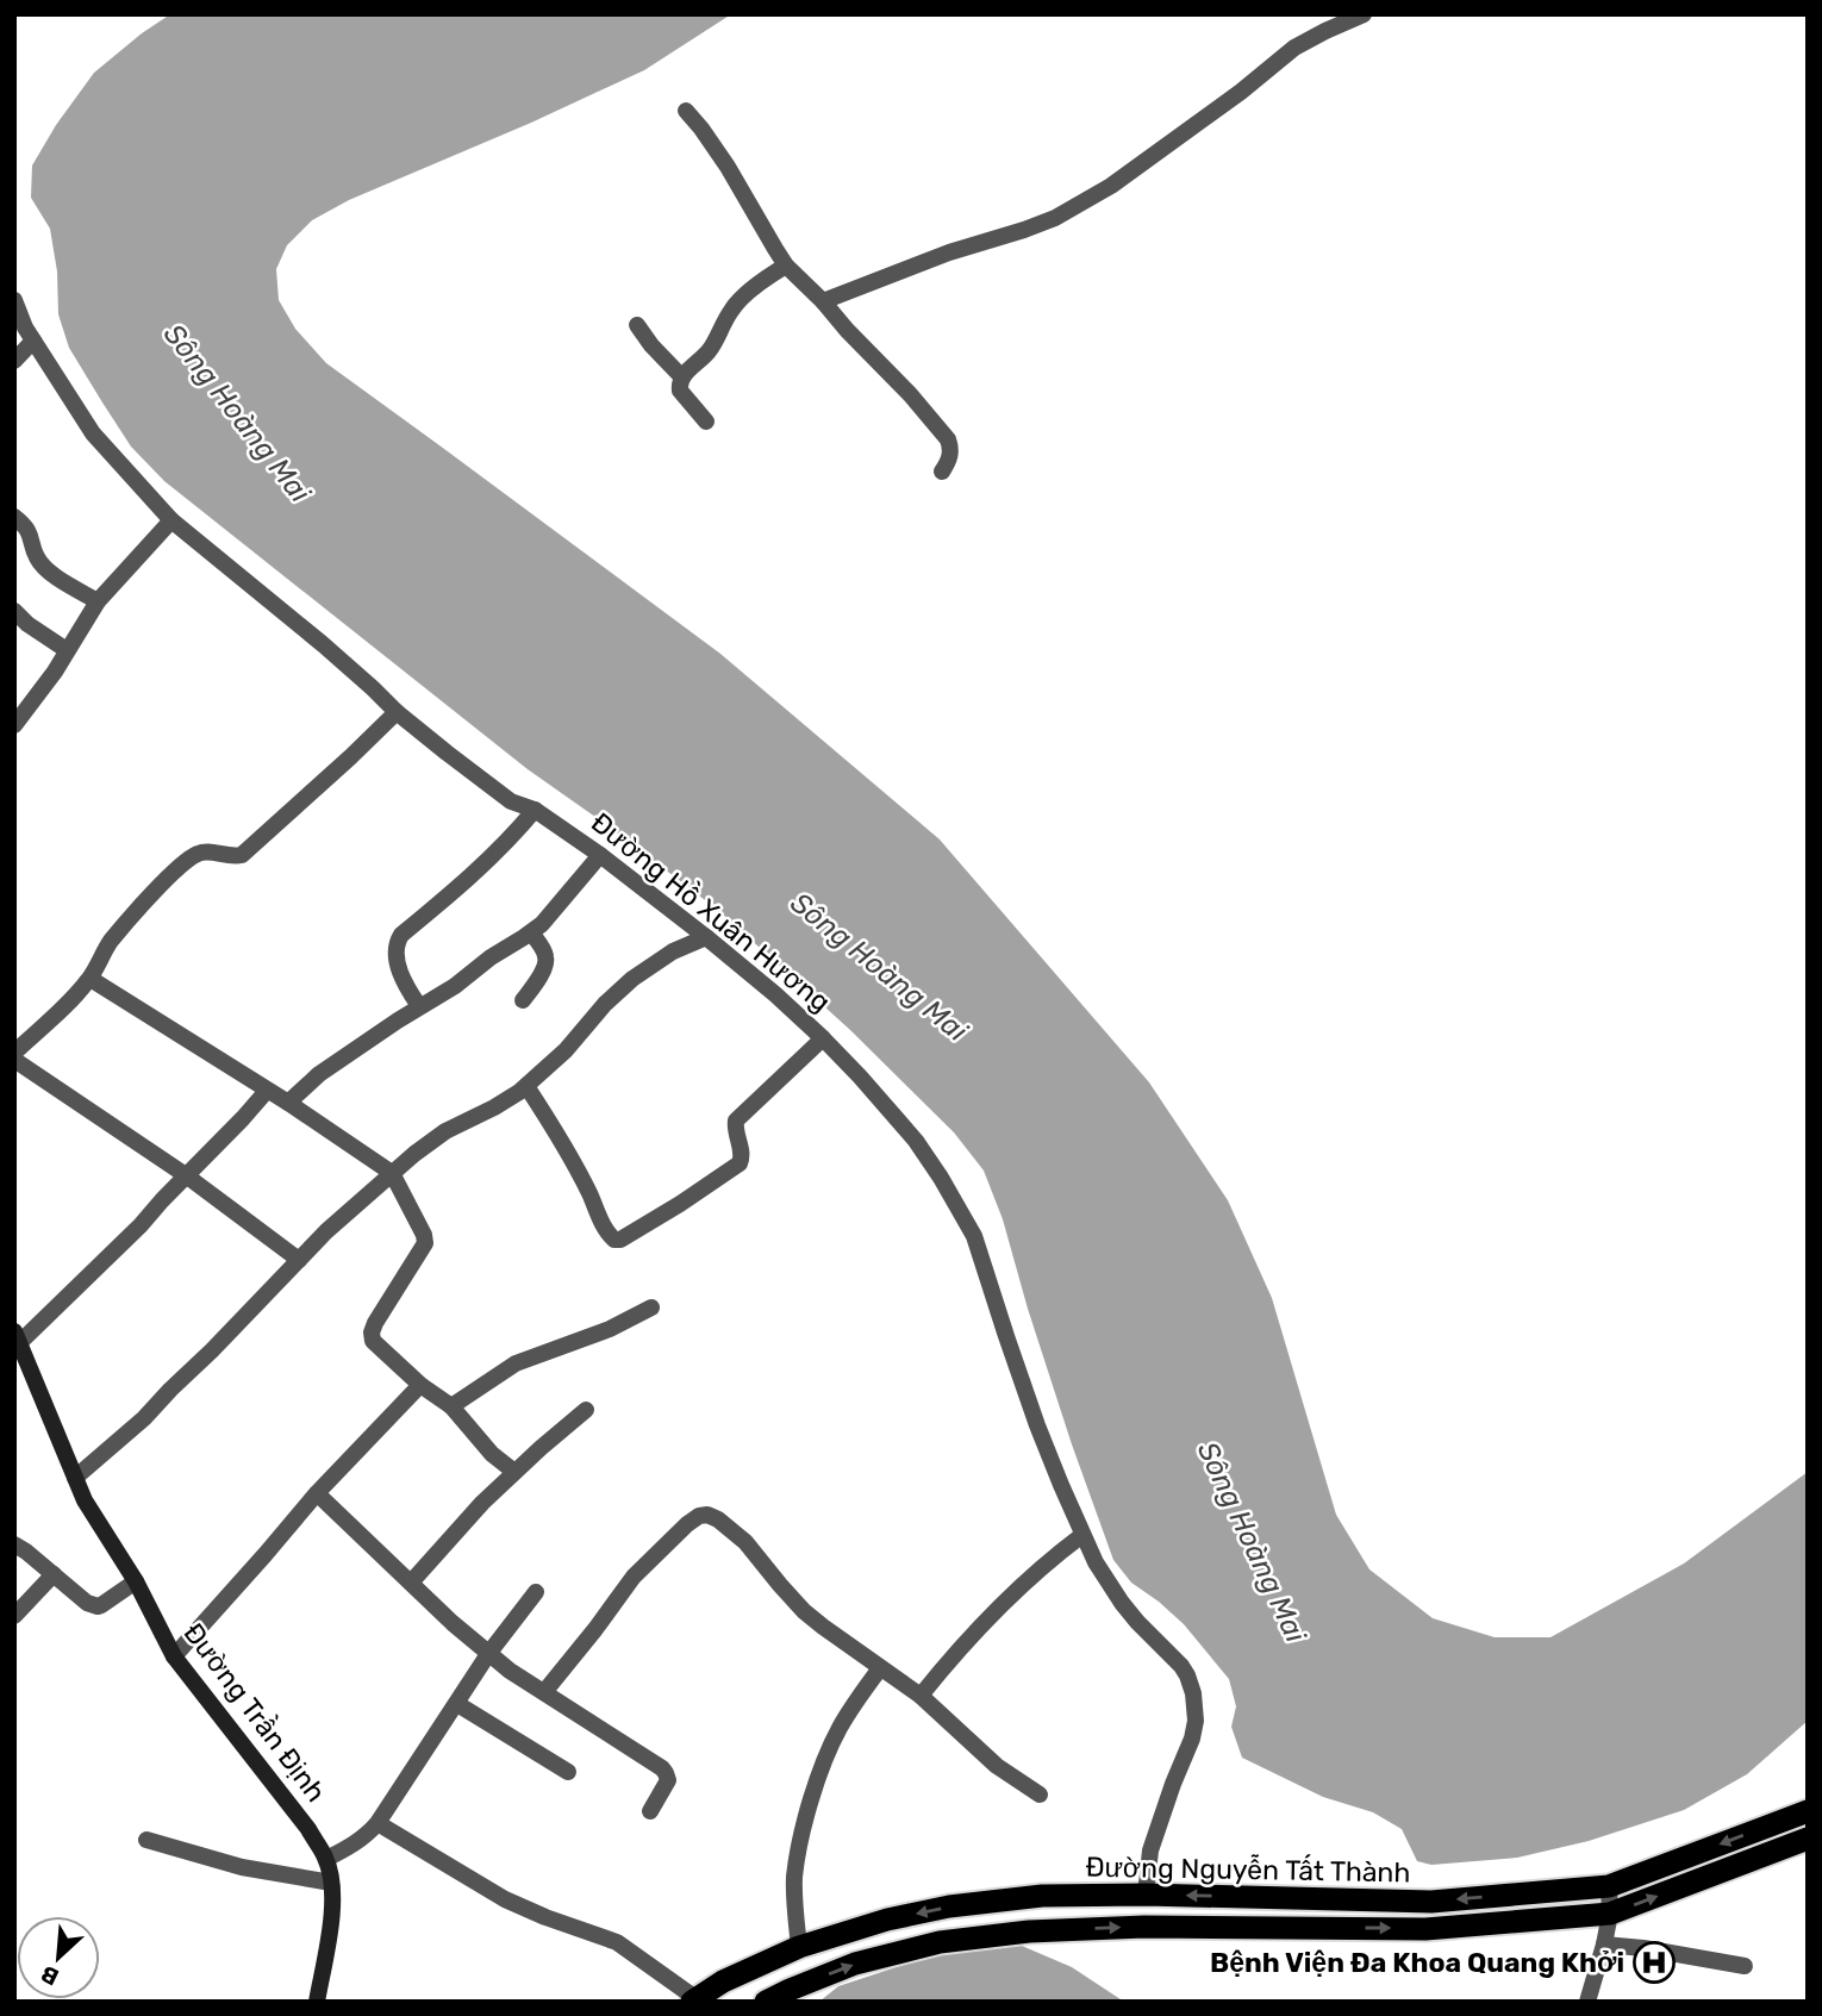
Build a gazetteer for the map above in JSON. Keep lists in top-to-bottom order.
{
  "streets": {
    "highway": ["Đường Nguyễn Tất Thành"],
    "main road": ["Đường Trần Định"],
    "street": ["Đường Hồ Xuân Hương"]
  },
  "crossings": [
    ["Đường Hồ Xuân Hương", "Đường Nguyễn Tất Thành"]
  ],
  "water": ["Sông Hoàng Mai"],
  "places": {
    "hospital": ["Bệnh Viện Đa Khoa Quang Khởi"]
  },
  "north": "bottom left"
}
